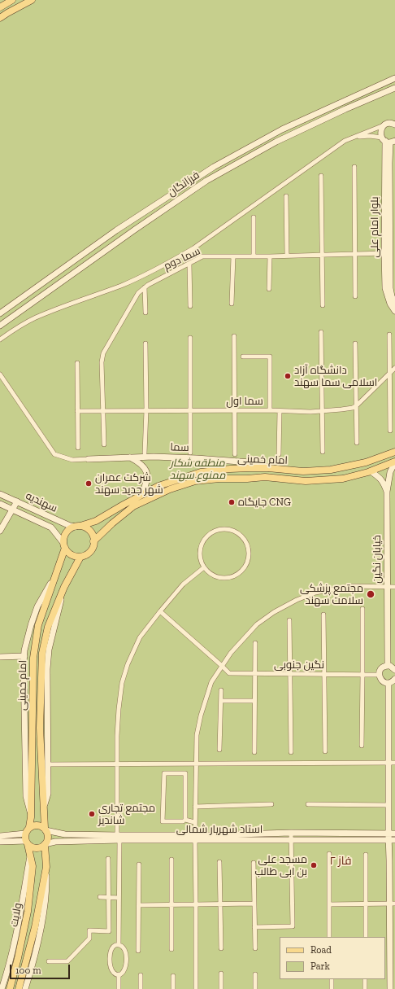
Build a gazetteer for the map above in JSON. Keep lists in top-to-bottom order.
{
  "streets": {
    "main road": ["امام خمینی", "ولایت"],
    "street": [
      "فرزانگان",
      "بلوار امام علی",
      "سما دوم",
      "سما اول",
      "سما",
      "سهندیه",
      "خیابان نگین",
      "نگین جنوبی",
      "استاد شهریار شمالی"
    ]
  },
  "crossings": [
    ["بلوار امام علی", "سما دوم"],
    ["سما دوم", "سما اول"],
    ["سما", "امام خمینی"],
    ["امام خمینی", "سهندیه"],
    ["امام خمینی", "خیابان نگین"],
    ["امام خمینی", "استاد شهریار شمالی"],
    ["امام خمینی", "ولایت"],
    ["استاد شهریار شمالی", "ولایت"]
  ],
  "districts": ["فاز ۲"],
  "parks": ["منطقه شکار ممنوع سهند"],
  "places": [
    "دانشگاه آزاد اسلامی سما سهند",
    "شرکت عمران شهر جدید سهند",
    "جایگاه CNG",
    "مجتمع پزشکی سلامت سهند",
    "مجتمع تجاری شاندیز",
    "مسجد علی بن ابی طالب"
  ],
  "legend": ["Road", "Park"],
  "scale_bar": "100 m"
}
